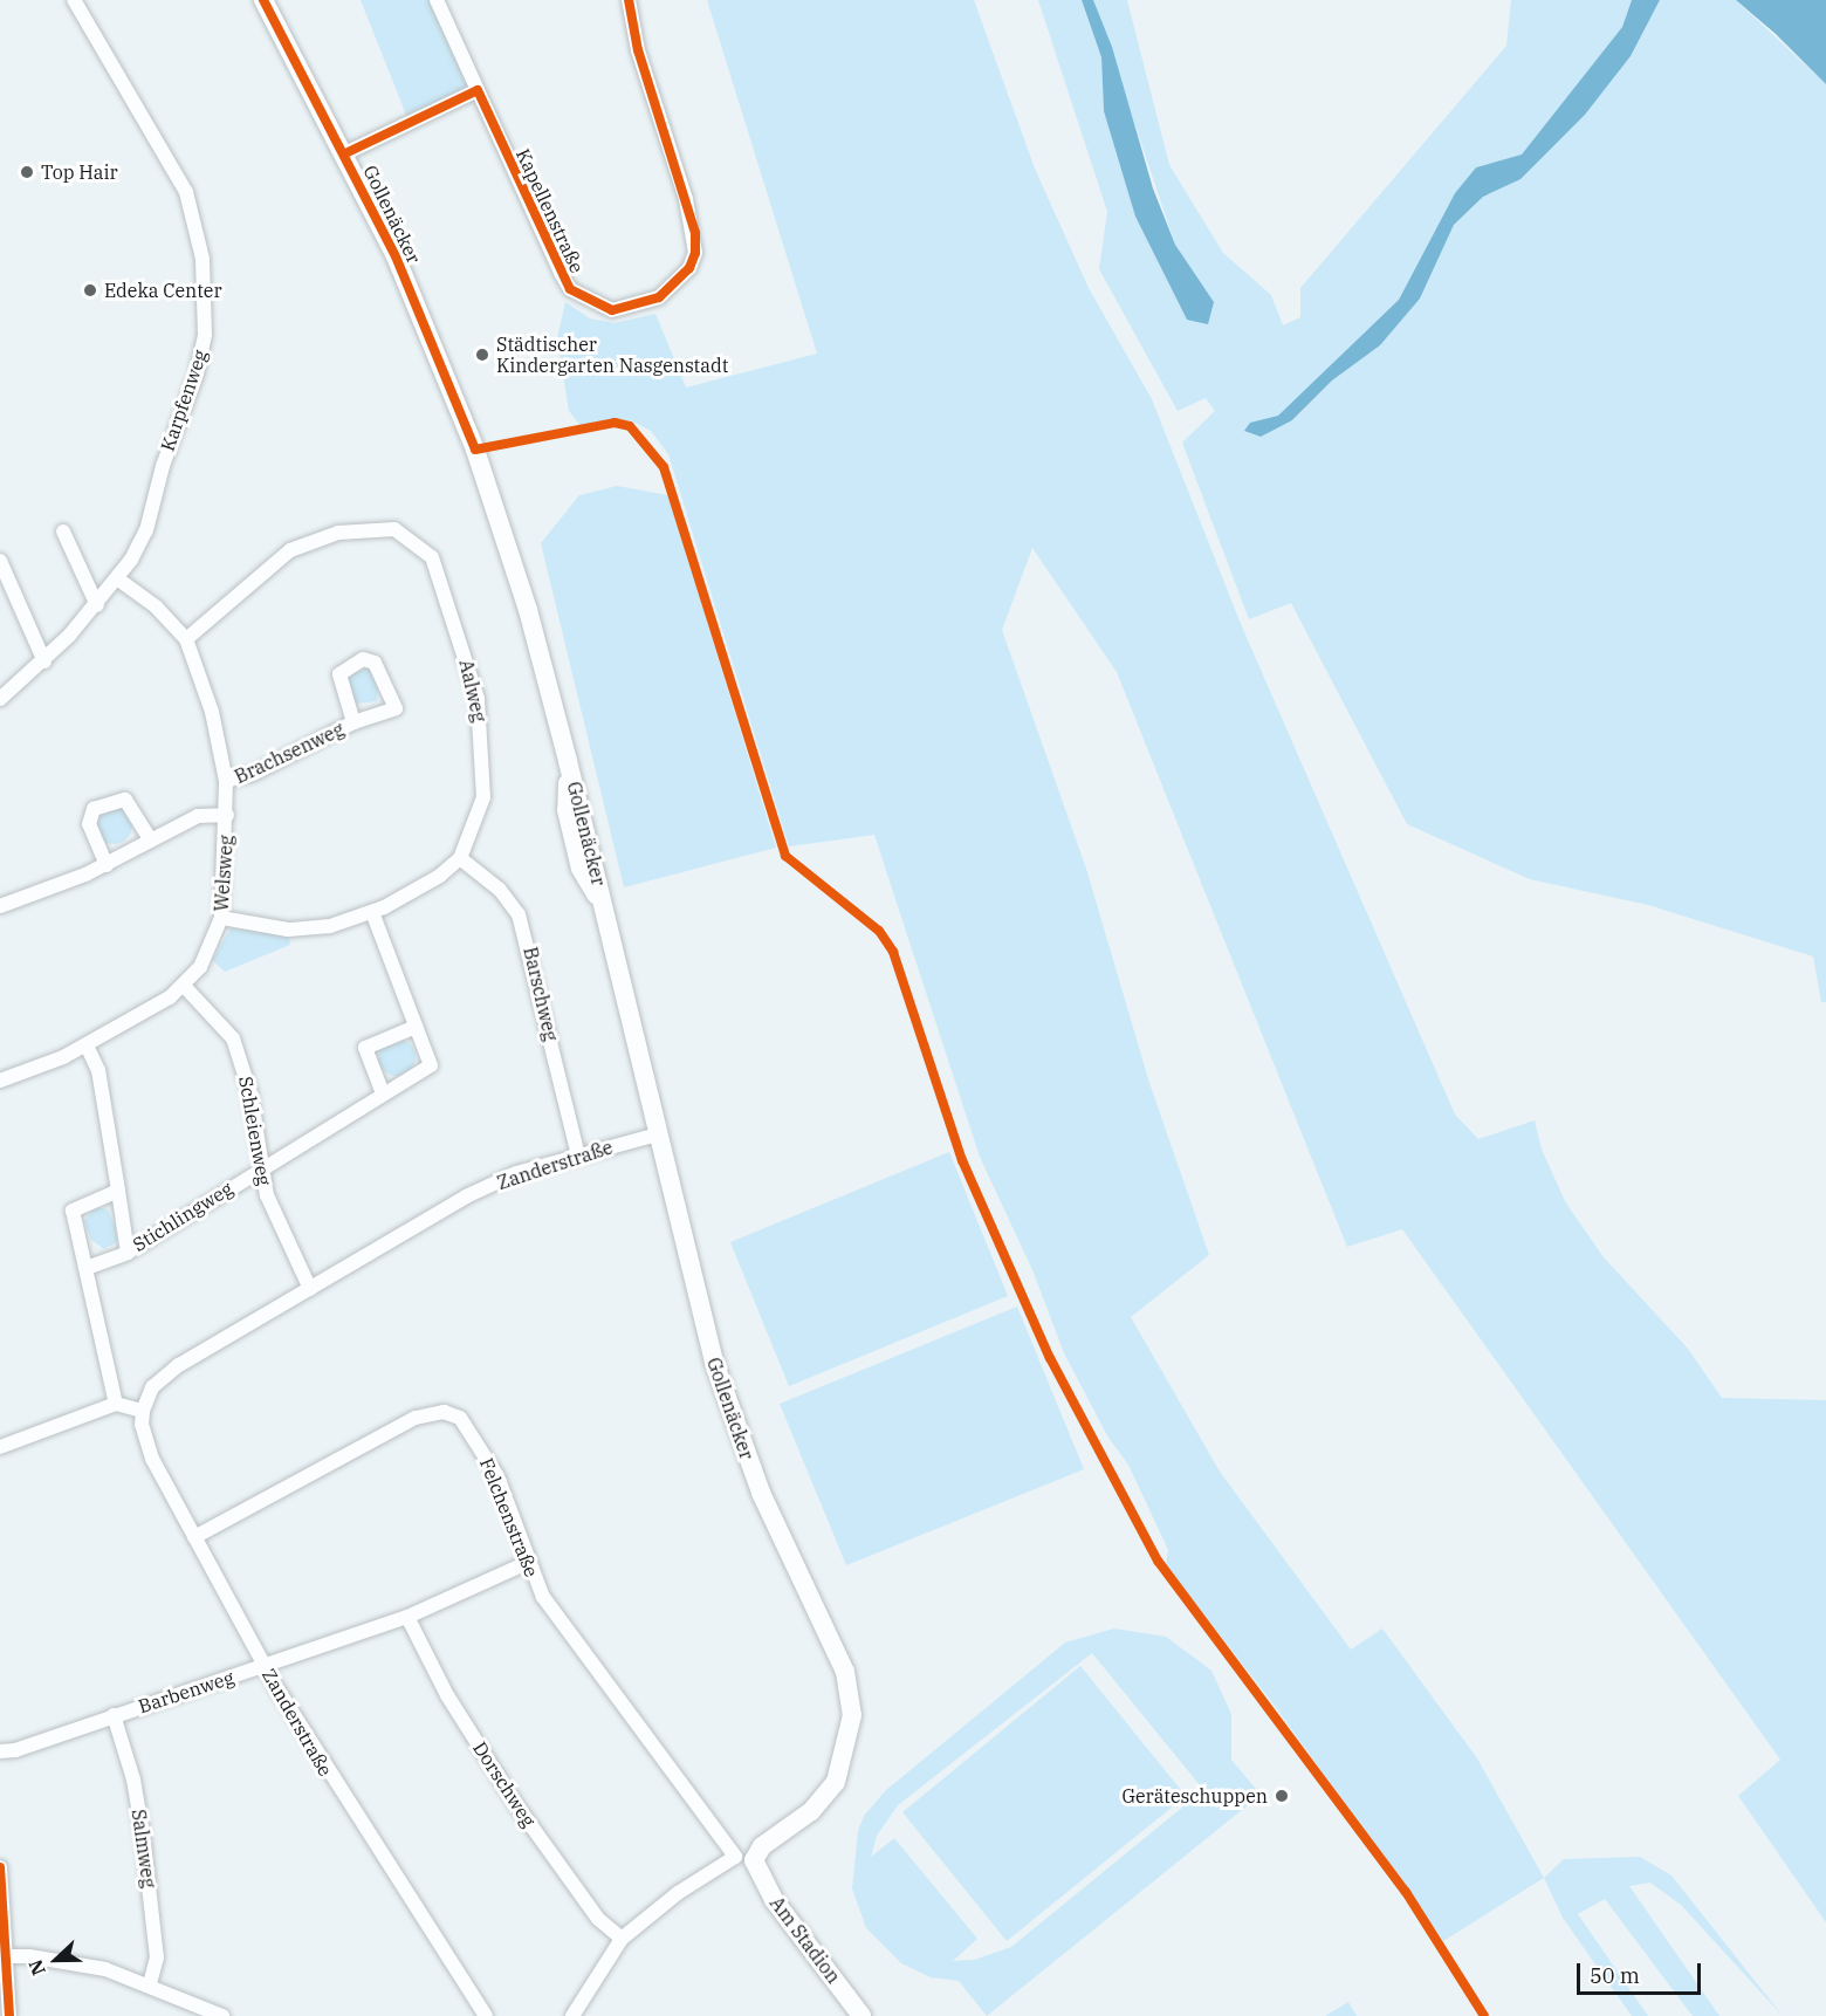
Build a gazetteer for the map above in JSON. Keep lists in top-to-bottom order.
{
  "streets": {
    "street": [
      "Kapellenstraße",
      "Gollenäcker",
      "Karpfenweg",
      "Aalweg",
      "Brachsenweg",
      "Welsweg",
      "Barschweg",
      "Schleienweg",
      "Zanderstraße",
      "Stichlingweg",
      "Felchenstraße",
      "Barbenweg",
      "Dorschweg",
      "Salmweg",
      "Am Stadion"
    ]
  },
  "crossings": [
    ["Gollenäcker", "Zanderstraße"],
    ["Gollenäcker", "Felchenstraße"],
    ["Gollenäcker", "Am Stadion"],
    ["Karpfenweg", "Welsweg"],
    ["Aalweg", "Welsweg"],
    ["Aalweg", "Barschweg"],
    ["Brachsenweg", "Welsweg"],
    ["Welsweg", "Schleienweg"],
    ["Welsweg", "Stichlingweg"],
    ["Barschweg", "Zanderstraße"],
    ["Schleienweg", "Zanderstraße"],
    ["Schleienweg", "Stichlingweg"],
    ["Zanderstraße", "Felchenstraße"],
    ["Zanderstraße", "Barbenweg"],
    ["Felchenstraße", "Barbenweg"],
    ["Felchenstraße", "Am Stadion"],
    ["Barbenweg", "Dorschweg"],
    ["Barbenweg", "Salmweg"]
  ],
  "places": [
    "Top Hair",
    "Edeka Center",
    "Städtischer Kindergarten Nasgenstadt",
    "Geräteschuppen"
  ],
  "scale_bar": "50 m",
  "north": "left"
}
